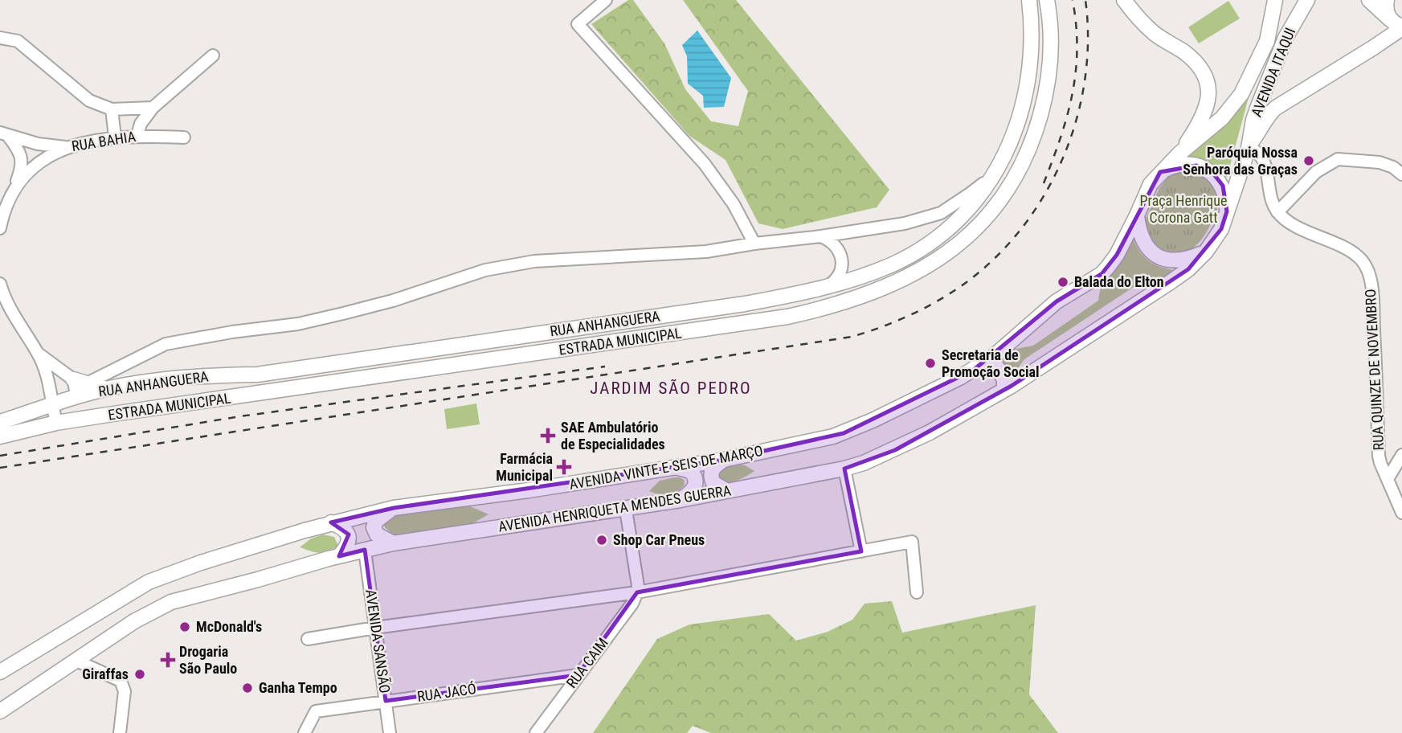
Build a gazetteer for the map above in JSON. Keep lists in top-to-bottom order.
{
  "streets": {
    "main road": [
      "AVENIDA ITAQUI",
      "RUA ANHANGUERA",
      "ESTRADA MUNICIPAL",
      "AVENIDA VINTE E SEIS DE MARÇO",
      "AVENIDA HENRIQUETA MENDES GUERRA"
    ],
    "street": [
      "RUA BAHIA",
      "RUA QUINZE DE NOVEMBRO",
      "AVENIDA SANSÃO",
      "RUA CAIM",
      "RUA JACÓ"
    ]
  },
  "crossings": [
    ["AVENIDA ITAQUI", "AVENIDA VINTE E SEIS DE MARÇO"],
    ["AVENIDA ITAQUI", "AVENIDA HENRIQUETA MENDES GUERRA"],
    ["AVENIDA VINTE E SEIS DE MARÇO", "AVENIDA HENRIQUETA MENDES GUERRA"],
    ["AVENIDA HENRIQUETA MENDES GUERRA", "AVENIDA SANSÃO"],
    ["AVENIDA SANSÃO", "RUA JACÓ"],
    ["RUA CAIM", "RUA JACÓ"]
  ],
  "districts": ["JARDIM SÃO PEDRO"],
  "parks": ["Praça Henrique Corona Gatt"],
  "places": {
    "other": [
      "Paróquia Nossa Senhora das Graças",
      "Balada do Elton",
      "Secretaria de Promoção Social",
      "Shop Car Pneus",
      "McDonald's",
      "Giraffas",
      "Ganha Tempo"
    ],
    "health": ["SAE Ambulatório de Especialidades", "Farmácia Municipal", "Drogaria São Paulo"]
  }
}
